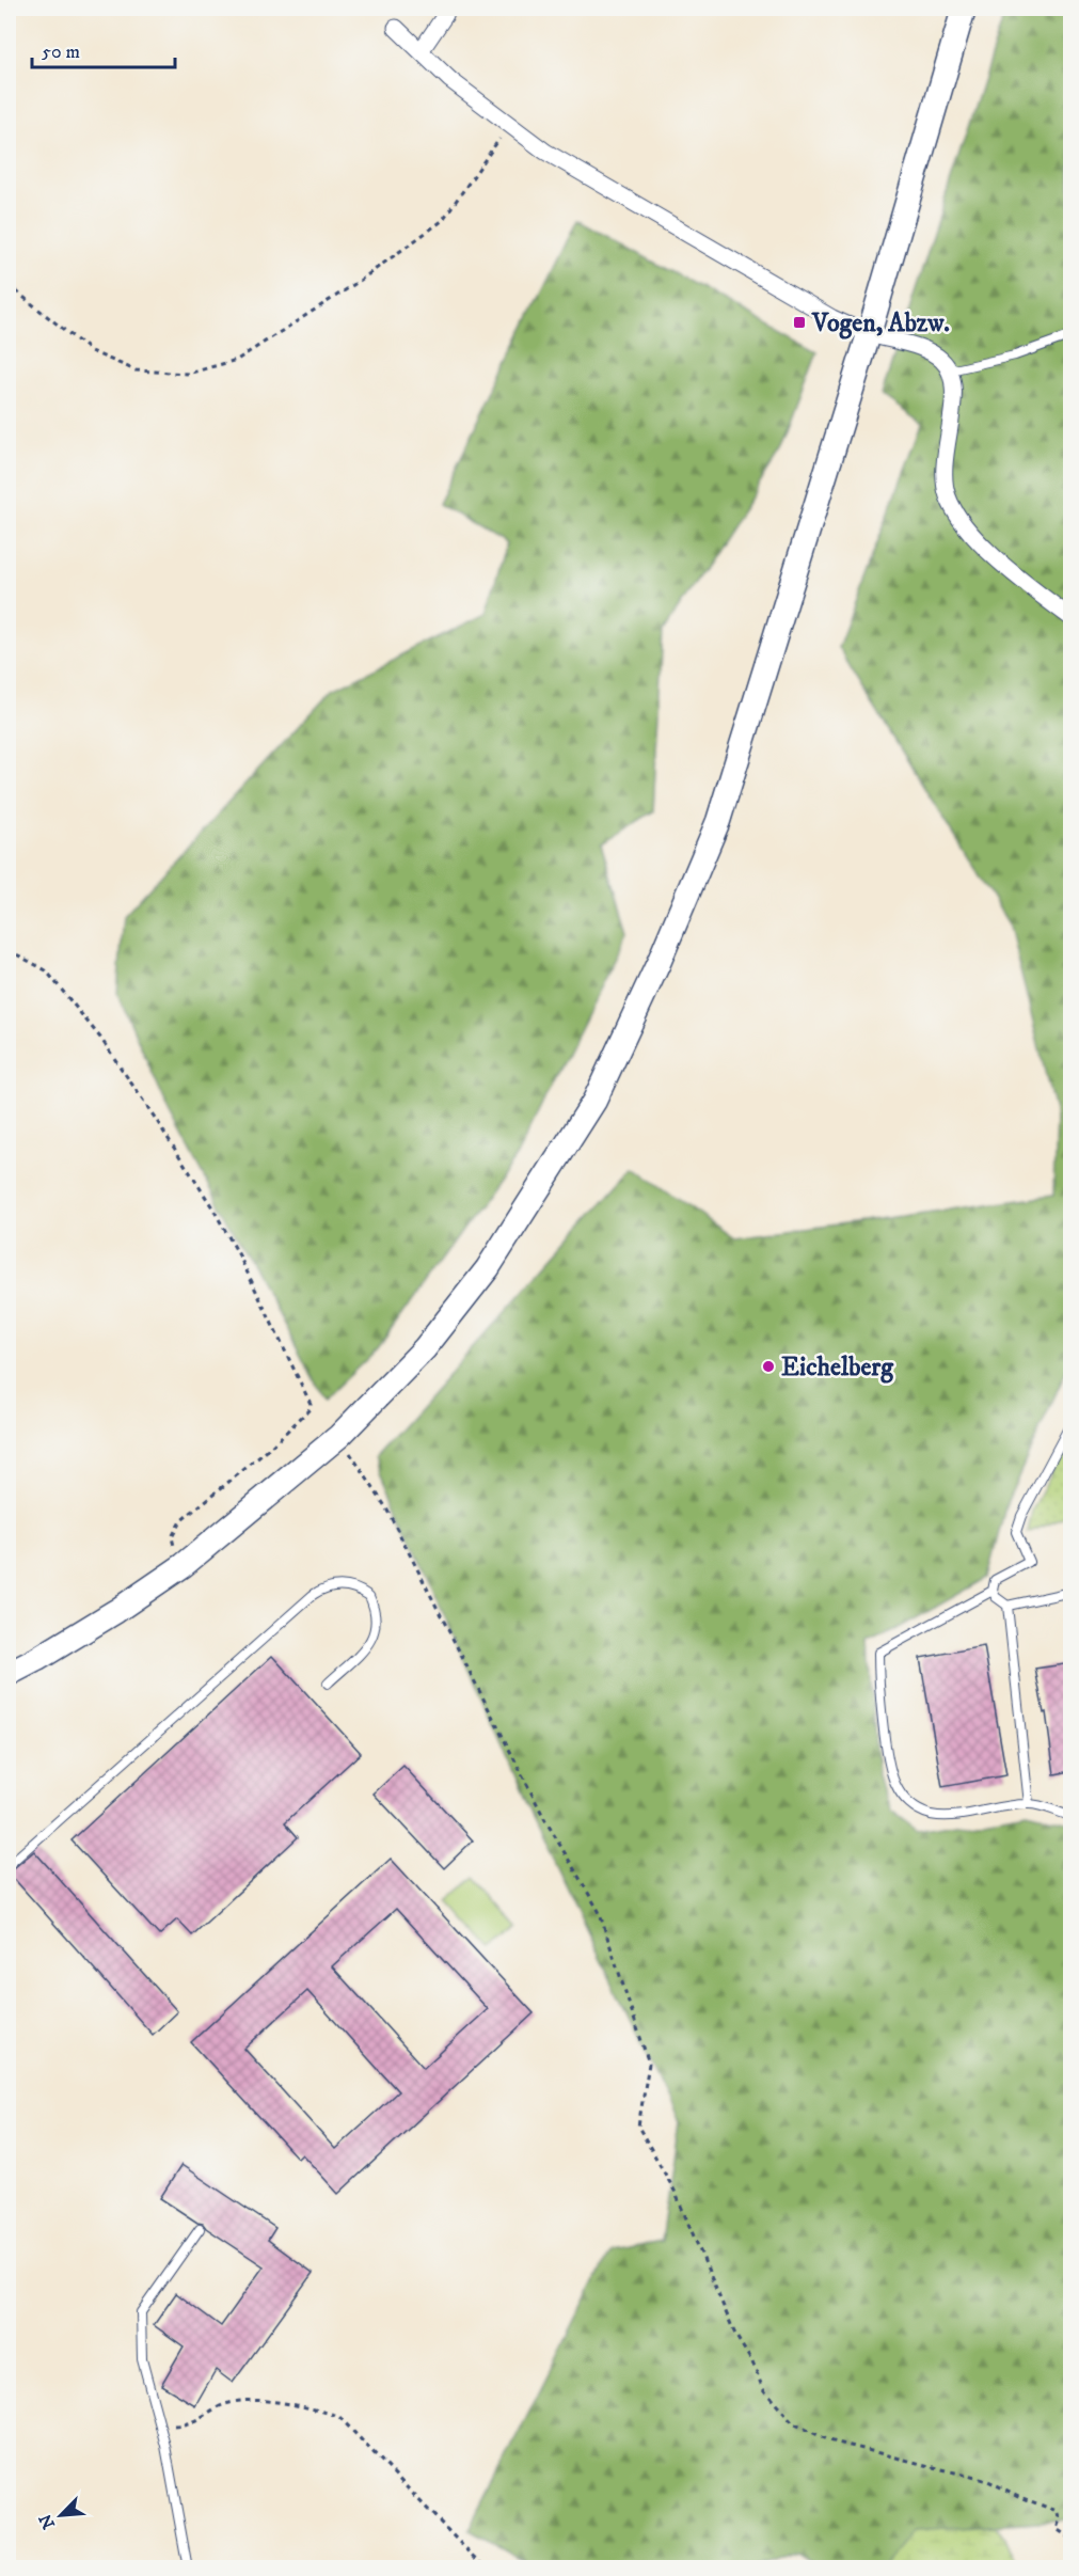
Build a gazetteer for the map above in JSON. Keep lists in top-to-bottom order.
{
  "places": {
    "transit": ["Vogen, Abzw."],
    "other": ["Eichelberg"]
  },
  "scale_bar": "50 m",
  "north": "bottom left"
}
